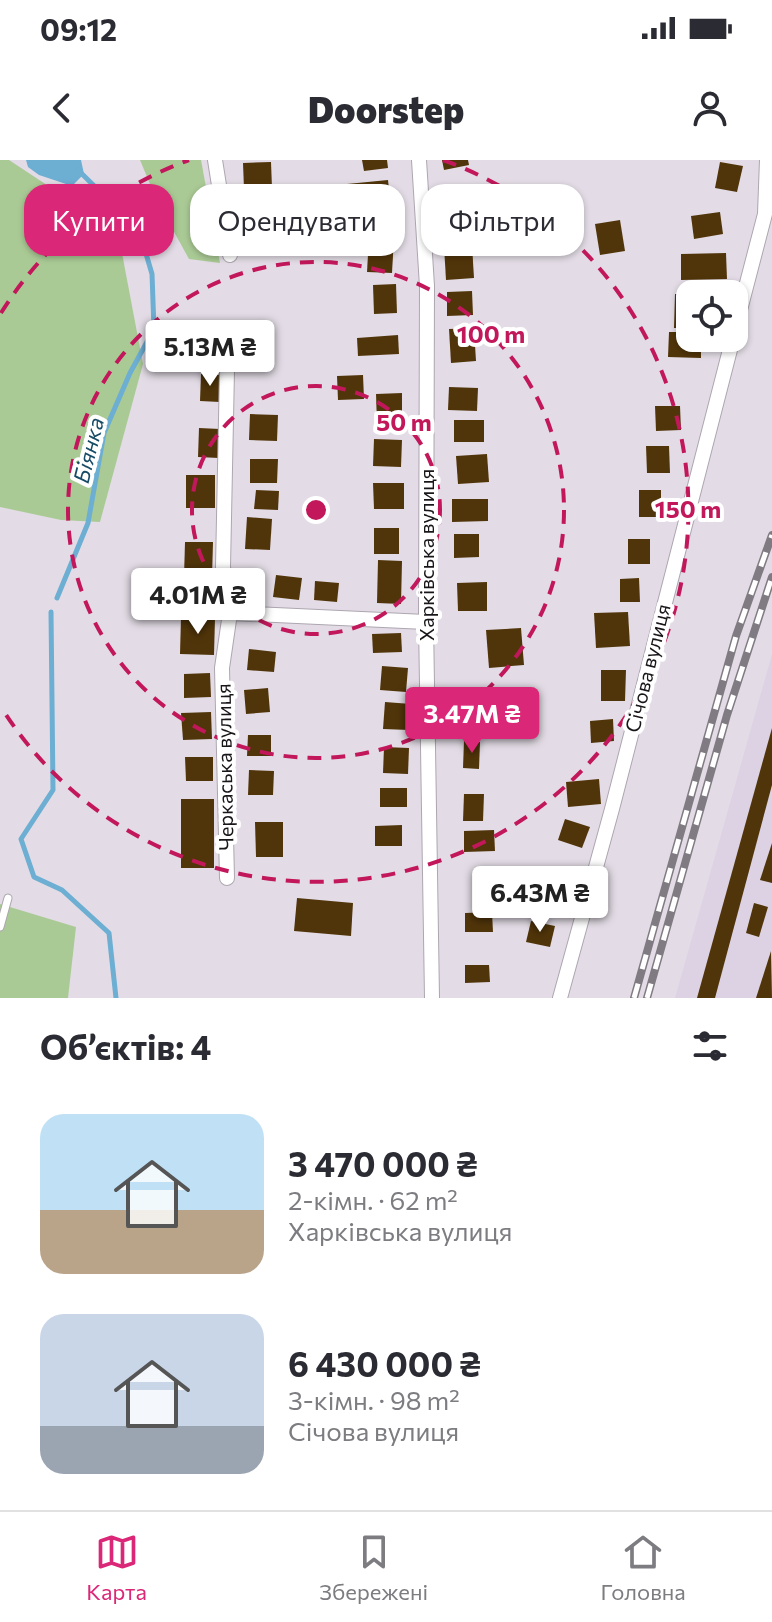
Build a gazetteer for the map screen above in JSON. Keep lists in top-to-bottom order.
{
  "streets": {
    "street": ["Харківська вулиця", "Січова вулиця", "Черкаська вулиця"]
  },
  "water": ["Біянка"],
  "page": {
    "status": "09:12",
    "header": "Doorstep",
    "chip": ["Купити", "Орендувати", "Фільтри"],
    "price": [
      "5.13M ₴",
      "4.01M ₴",
      "3.47M ₴",
      "6.43M ₴"
    ],
    "heading": "Об’єктів: 4",
    "list": [
      {
        "name": "3 470 000 ₴",
        "note": "2-кімн. · 62 m² · Харківська вулиця"
      },
      {
        "name": "6 430 000 ₴",
        "note": "3-кімн. · 98 m² · Січова вулиця"
      }
    ],
    "tabs": ["Карта", "Збережені", "Головна"]
  },
  "rings": ["100 m", "50 m", "150 m"]
}
